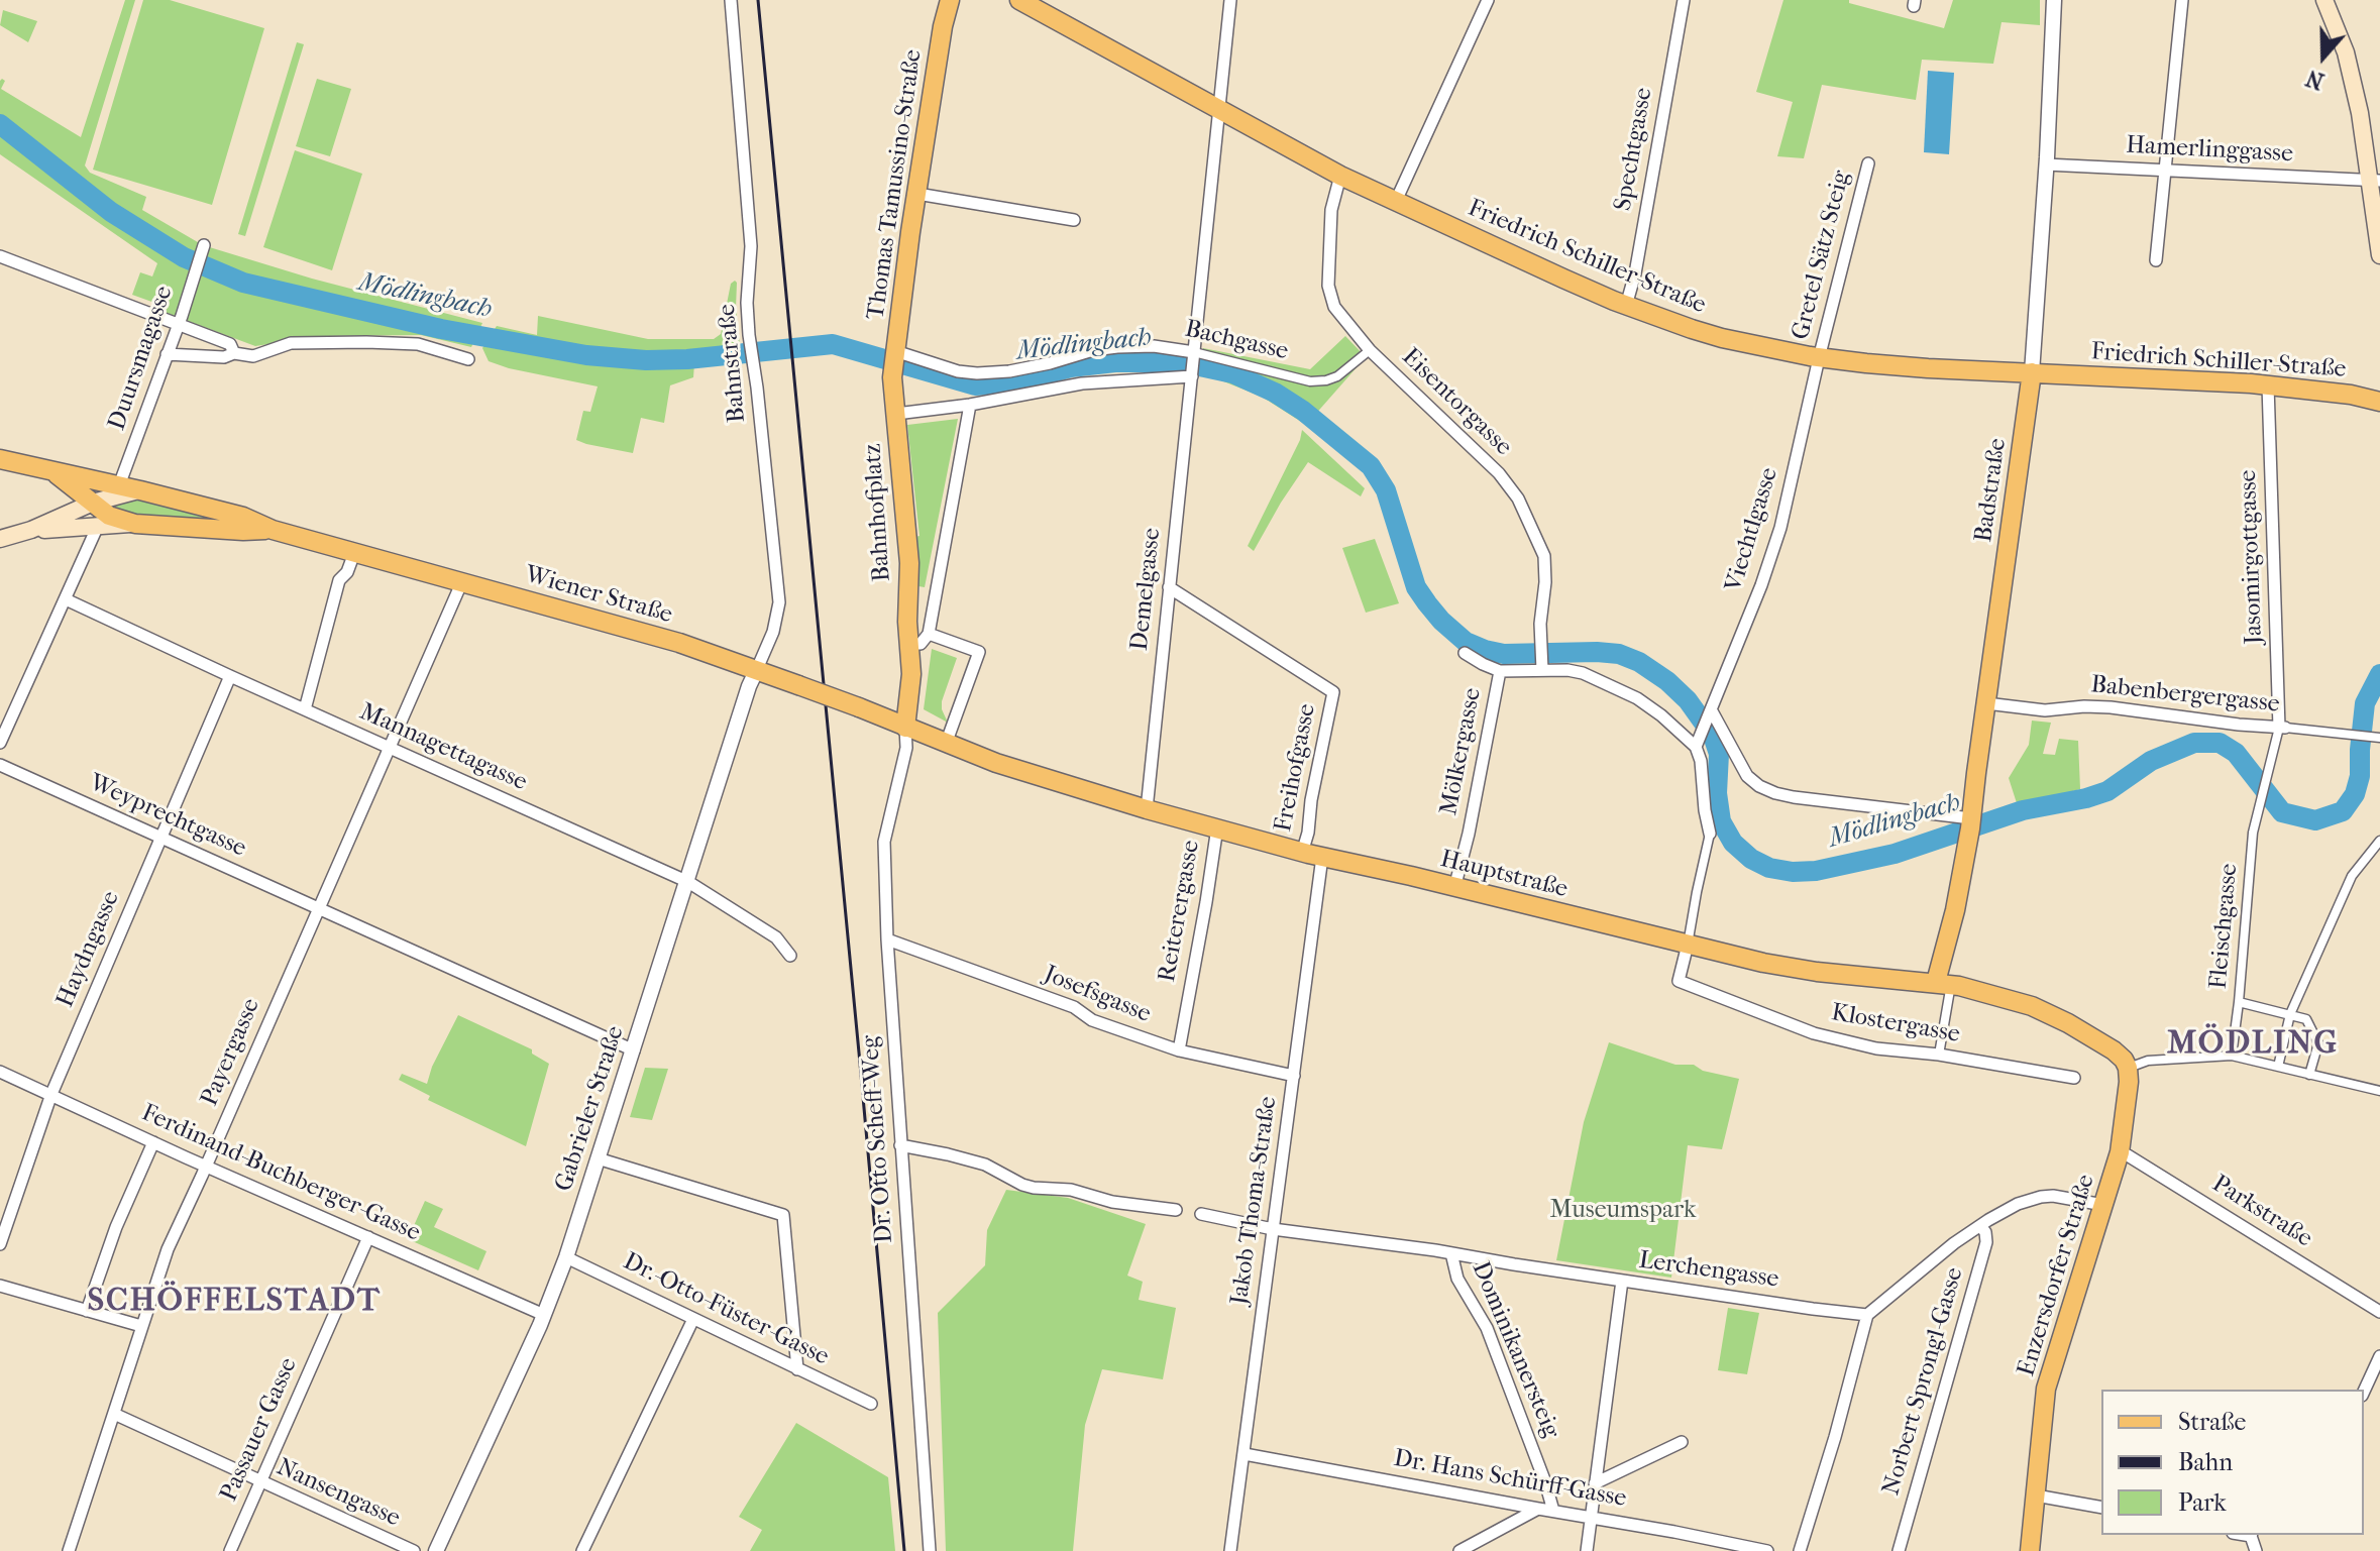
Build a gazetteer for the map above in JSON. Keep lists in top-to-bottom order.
{
  "streets": {
    "main road": [
      "Thomas Tamussino-Straße",
      "Friedrich Schiller-Straße",
      "Badstraße",
      "Bahnhofplatz",
      "Wiener Straße",
      "Hauptstraße",
      "Enzersdorfer Straße"
    ],
    "street": [
      "Spechtgasse",
      "Hamerlinggasse",
      "Gretel Sätz Steig",
      "Bachgasse",
      "Duursmagasse",
      "Bahnstraße",
      "Eisentorgasse",
      "Viechtlgasse",
      "Jasomirgottgasse",
      "Demelgasse",
      "Babenbergergasse",
      "Mannagettagasse",
      "Mölkergasse",
      "Freihofgasse",
      "Weyprechtgasse",
      "Reiterergasse",
      "Fleischgasse",
      "Haydngasse",
      "Josefsgasse",
      "Klostergasse",
      "Payergasse",
      "Gabrieler Straße",
      "Dr. Otto Scheff-Weg",
      "Ferdinand-Buchberger-Gasse",
      "Jakob Thoma-Straße",
      "Parkstraße",
      "Lerchengasse",
      "Dr.-Otto-Füster-Gasse",
      "Dominikanersteig",
      "Norbert Sprongl-Gasse",
      "Passauer Gasse",
      "Dr. Hans Schürff-Gasse",
      "Nansengasse"
    ]
  },
  "crossings": [
    ["Spechtgasse", "Friedrich Schiller-Straße"],
    ["Hamerlinggasse", "Badstraße"],
    ["Thomas Tamussino-Straße", "Bachgasse"],
    ["Thomas Tamussino-Straße", "Bahnhofplatz"],
    ["Gretel Sätz Steig", "Friedrich Schiller-Straße"],
    ["Gretel Sätz Steig", "Viechtlgasse"],
    ["Friedrich Schiller-Straße", "Eisentorgasse"],
    ["Friedrich Schiller-Straße", "Badstraße"],
    ["Friedrich Schiller-Straße", "Viechtlgasse"],
    ["Friedrich Schiller-Straße", "Jasomirgottgasse"],
    ["Bachgasse", "Eisentorgasse"],
    ["Bachgasse", "Bahnhofplatz"],
    ["Bachgasse", "Demelgasse"],
    ["Bahnstraße", "Wiener Straße"],
    ["Bahnstraße", "Gabrieler Straße"],
    ["Badstraße", "Babenbergergasse"],
    ["Badstraße", "Hauptstraße"],
    ["Bahnhofplatz", "Wiener Straße"],
    ["Bahnhofplatz", "Hauptstraße"],
    ["Bahnhofplatz", "Dr. Otto Scheff-Weg"],
    ["Jasomirgottgasse", "Babenbergergasse"],
    ["Jasomirgottgasse", "Fleischgasse"],
    ["Demelgasse", "Freihofgasse"],
    ["Demelgasse", "Hauptstraße"],
    ["Wiener Straße", "Hauptstraße"],
    ["Wiener Straße", "Payergasse"],
    ["Wiener Straße", "Gabrieler Straße"],
    ["Wiener Straße", "Dr. Otto Scheff-Weg"],
    ["Babenbergergasse", "Fleischgasse"],
    ["Mannagettagasse", "Haydngasse"],
    ["Mannagettagasse", "Payergasse"],
    ["Mannagettagasse", "Gabrieler Straße"],
    ["Mölkergasse", "Hauptstraße"],
    ["Freihofgasse", "Hauptstraße"],
    ["Weyprechtgasse", "Haydngasse"],
    ["Weyprechtgasse", "Payergasse"],
    ["Weyprechtgasse", "Gabrieler Straße"],
    ["Hauptstraße", "Reiterergasse"],
    ["Hauptstraße", "Klostergasse"],
    ["Hauptstraße", "Dr. Otto Scheff-Weg"],
    ["Hauptstraße", "Jakob Thoma-Straße"],
    ["Hauptstraße", "Enzersdorfer Straße"],
    ["Reiterergasse", "Josefsgasse"],
    ["Haydngasse", "Ferdinand-Buchberger-Gasse"],
    ["Josefsgasse", "Dr. Otto Scheff-Weg"],
    ["Josefsgasse", "Jakob Thoma-Straße"],
    ["Payergasse", "Ferdinand-Buchberger-Gasse"],
    ["Payergasse", "Nansengasse"],
    ["Gabrieler Straße", "Ferdinand-Buchberger-Gasse"],
    ["Gabrieler Straße", "Dr.-Otto-Füster-Gasse"],
    ["Ferdinand-Buchberger-Gasse", "Passauer Gasse"],
    ["Jakob Thoma-Straße", "Lerchengasse"],
    ["Jakob Thoma-Straße", "Dr. Hans Schürff-Gasse"],
    ["Parkstraße", "Enzersdorfer Straße"],
    ["Lerchengasse", "Dominikanersteig"],
    ["Dominikanersteig", "Dr. Hans Schürff-Gasse"],
    ["Passauer Gasse", "Nansengasse"]
  ],
  "districts": ["MÖDLING", "SCHÖFFELSTADT"],
  "water": ["Mödlingbach"],
  "parks": ["Museumspark"],
  "legend": ["Straße", "Bahn", "Park"],
  "north": "bottom"
}
